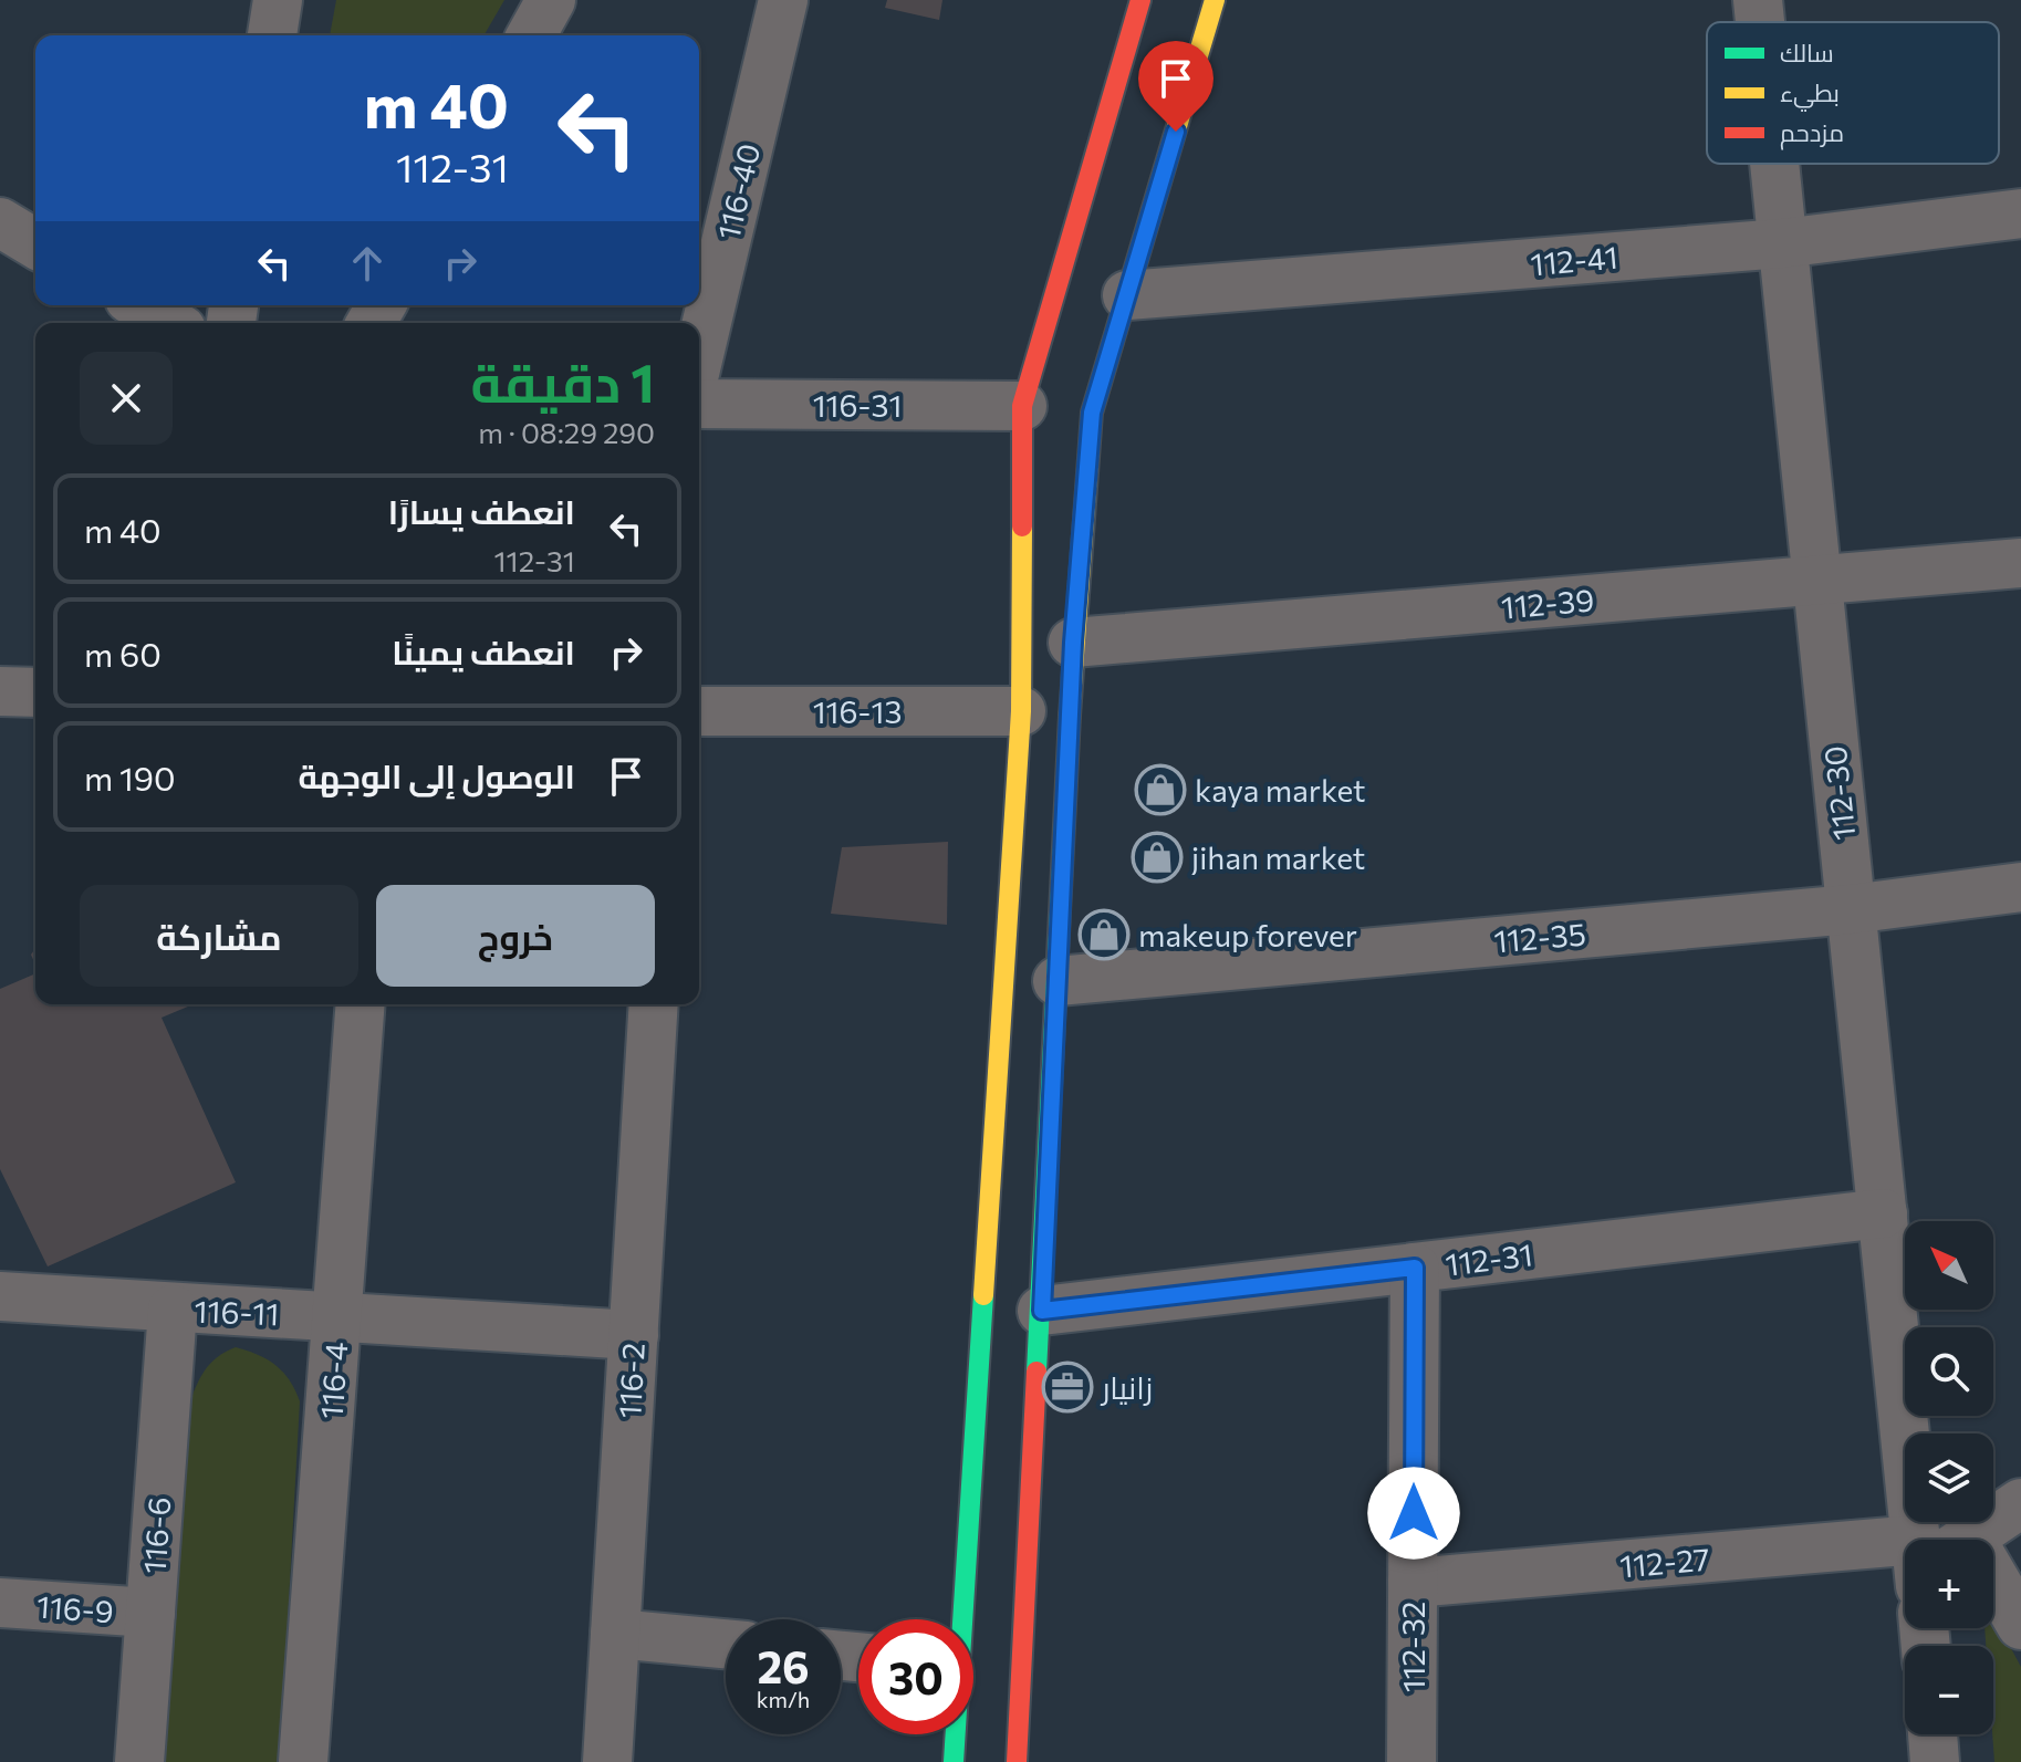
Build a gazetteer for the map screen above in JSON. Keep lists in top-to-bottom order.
{
  "streets": {
    "street": [
      "116-40",
      "112-41",
      "116-31",
      "112-39",
      "116-13",
      "112-30",
      "112-35",
      "112-31",
      "116-11",
      "116-4",
      "116-2",
      "116-6",
      "112-27",
      "116-9",
      "112-32"
    ]
  },
  "crossings": [
    ["112-41", "112-30"],
    ["112-39", "112-30"],
    ["112-30", "112-35"],
    ["112-30", "112-31"],
    ["112-31", "112-32"],
    ["116-11", "116-4"],
    ["116-11", "116-2"],
    ["116-11", "116-6"],
    ["116-6", "116-9"],
    ["112-27", "112-32"]
  ],
  "places": {
    "shop": ["kaya market", "jihan market", "makeup forever"],
    "office": ["زانيار"]
  },
  "legend": ["سالك", "بطيء", "مزدحم"],
  "north": "top left",
  "page": {
    "turn": ["40 m", "112-31"],
    "heading": ["1 دقيقة", "290 m · 08:29"],
    "list": [
      {
        "name": "انعطف يسارًا",
        "note": "112-31",
        "value": "40 m"
      },
      {
        "name": "انعطف يمينًا",
        "value": "60 m"
      },
      {
        "name": "الوصول إلى الوجهة",
        "value": "190 m"
      }
    ],
    "buttons": ["خروج", "مشاركة"],
    "map_buttons": ["+", "−"],
    "speed": "26 km/h",
    "limit": "30"
  }
}
